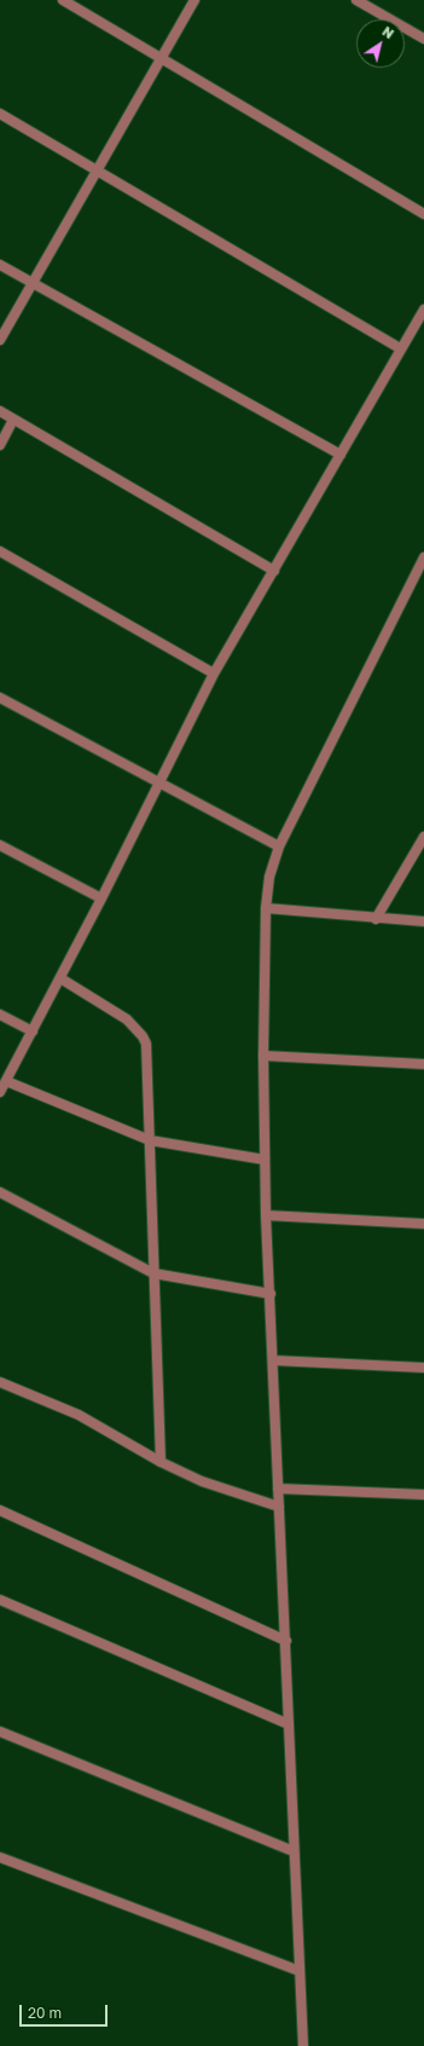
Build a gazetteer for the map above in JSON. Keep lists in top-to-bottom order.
{
  "scale_bar": "20 m",
  "north": "top right"
}
